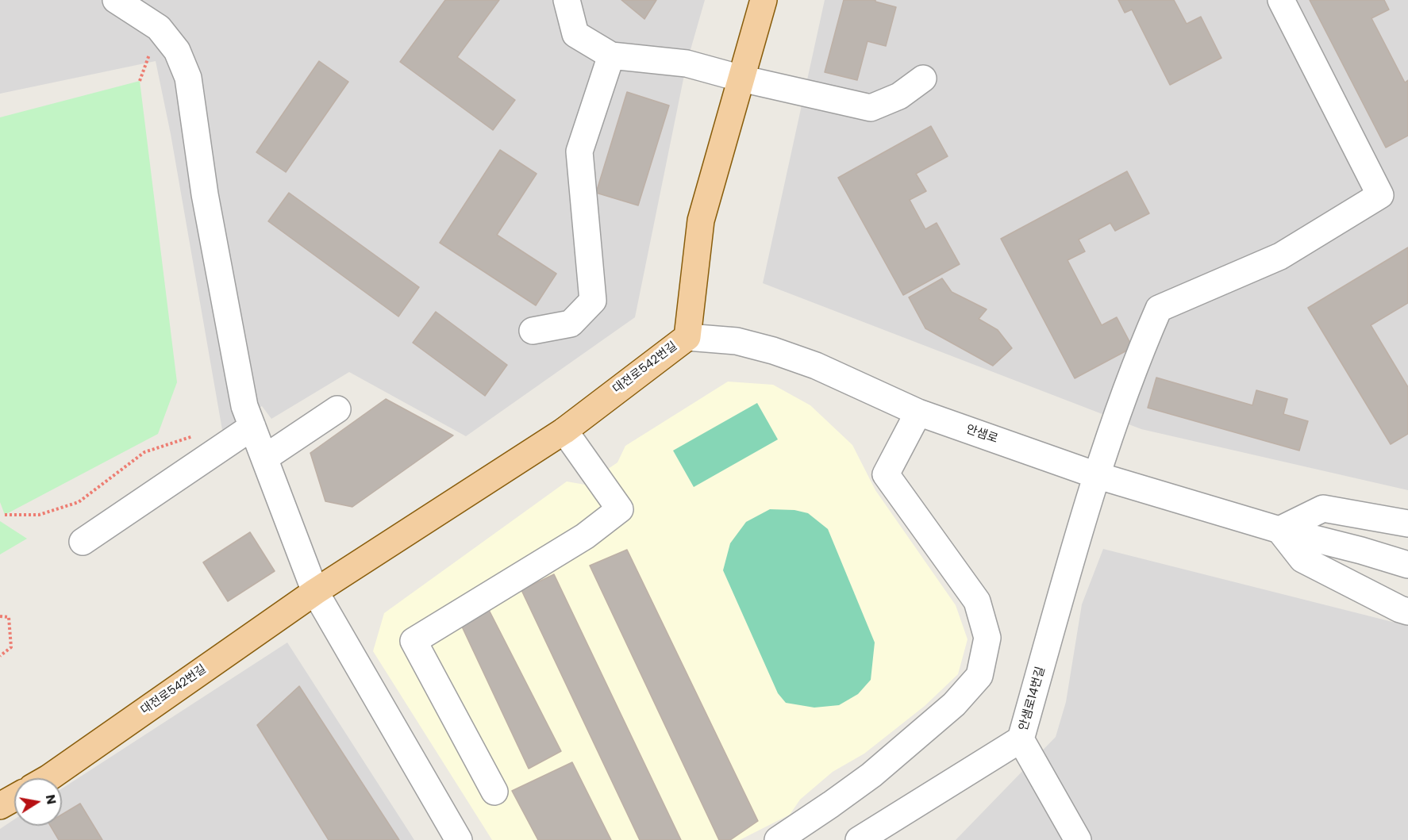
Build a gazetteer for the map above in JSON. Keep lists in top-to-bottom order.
{
  "streets": {
    "main road": ["대전로542번길"],
    "street": ["안샘로", "안샘로14번길"]
  },
  "crossings": [
    ["대전로542번길", "안샘로"],
    ["안샘로", "안샘로14번길"]
  ],
  "north": "right"
}
